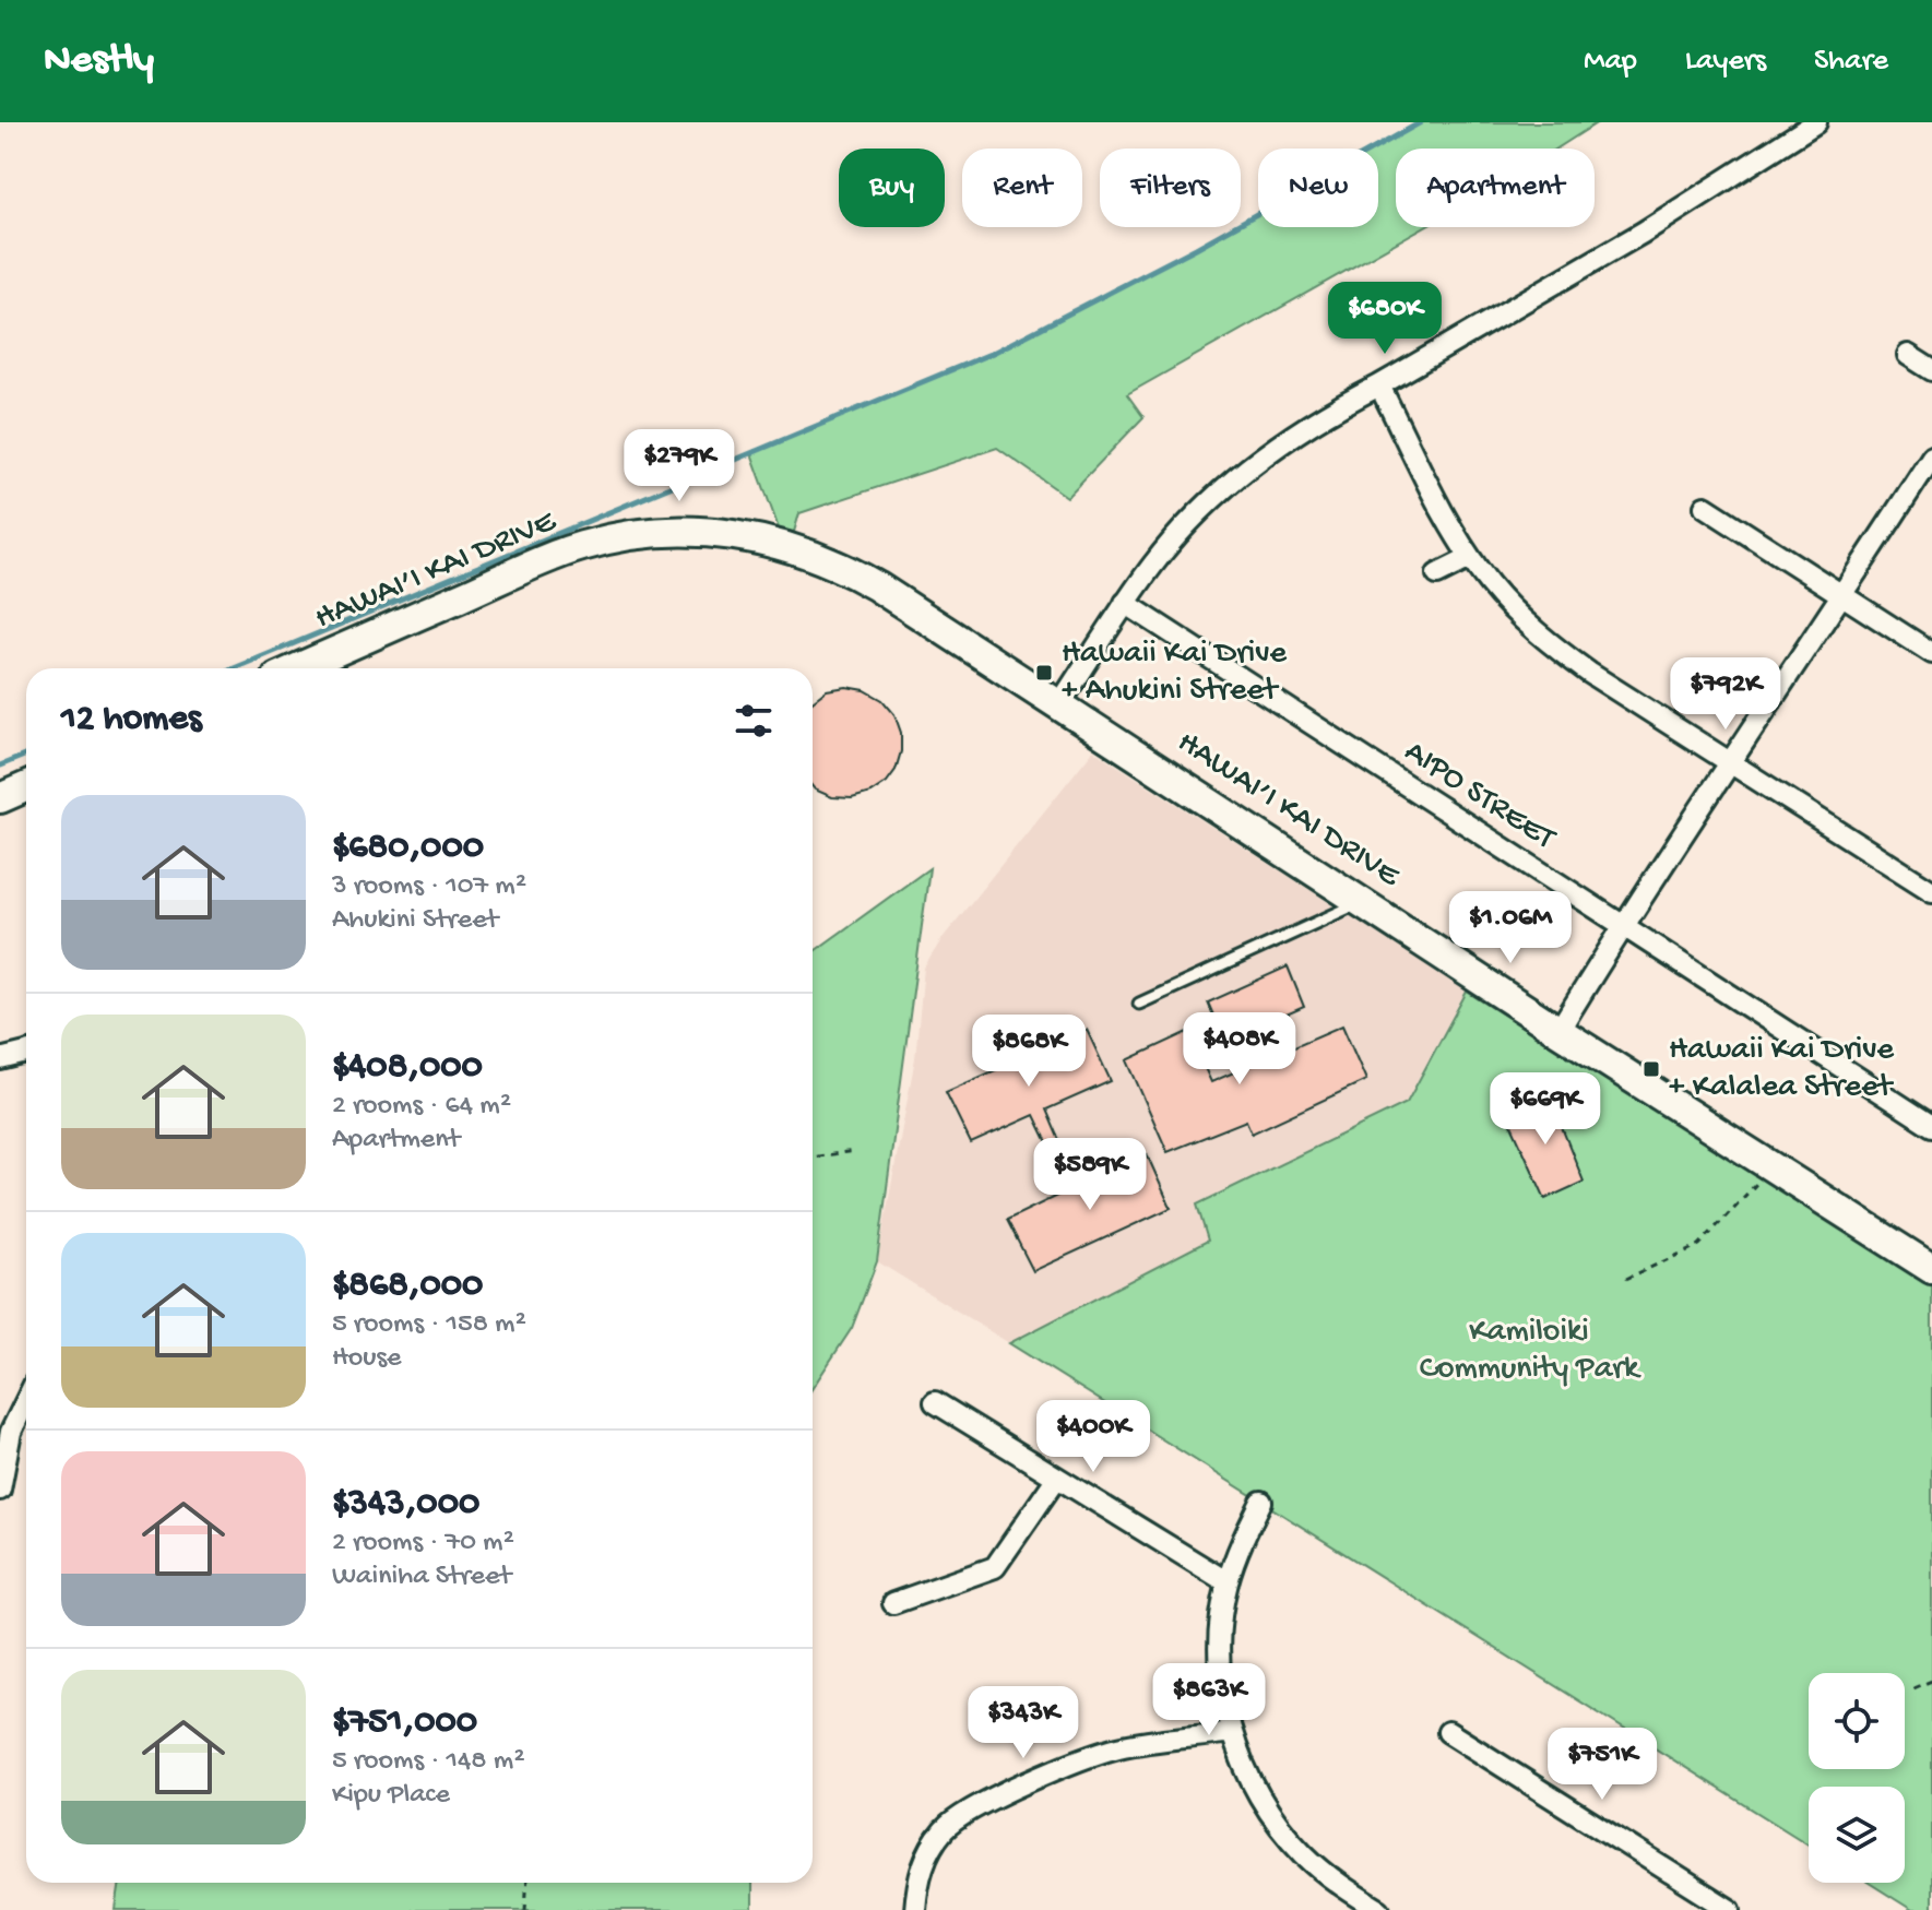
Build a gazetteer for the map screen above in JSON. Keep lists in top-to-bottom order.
{
  "streets": {
    "main road": ["HAWAI’I KAI DRIVE"],
    "street": ["AIPO STREET"]
  },
  "parks": ["Kamiloiki Community Park"],
  "places": {
    "transit": ["Hawaii Kai Drive + Ahukini Street", "Hawaii Kai Drive + Kalalea Street"]
  },
  "page": {
    "header": "Nestly",
    "nav": ["Map", "Layers", "Share"],
    "chip": [
      "Buy",
      "Rent",
      "Filters",
      "New",
      "Apartment"
    ],
    "price": [
      "$680K",
      "$279K",
      "$792K",
      "$1.06M",
      "$408K",
      "$868K",
      "$669K",
      "$589K",
      "$400K",
      "$863K",
      "$343K",
      "$751K"
    ],
    "heading": "12 homes",
    "list": [
      {
        "name": "$680,000",
        "note": "3 rooms · 107 m² · Ahukini Street"
      },
      {
        "name": "$408,000",
        "note": "2 rooms · 64 m² · Apartment"
      },
      {
        "name": "$868,000",
        "note": "5 rooms · 158 m² · House"
      },
      {
        "name": "$343,000",
        "note": "2 rooms · 70 m² · Wainiha Street"
      },
      {
        "name": "$751,000",
        "note": "5 rooms · 148 m² · Kipu Place"
      }
    ]
  }
}
